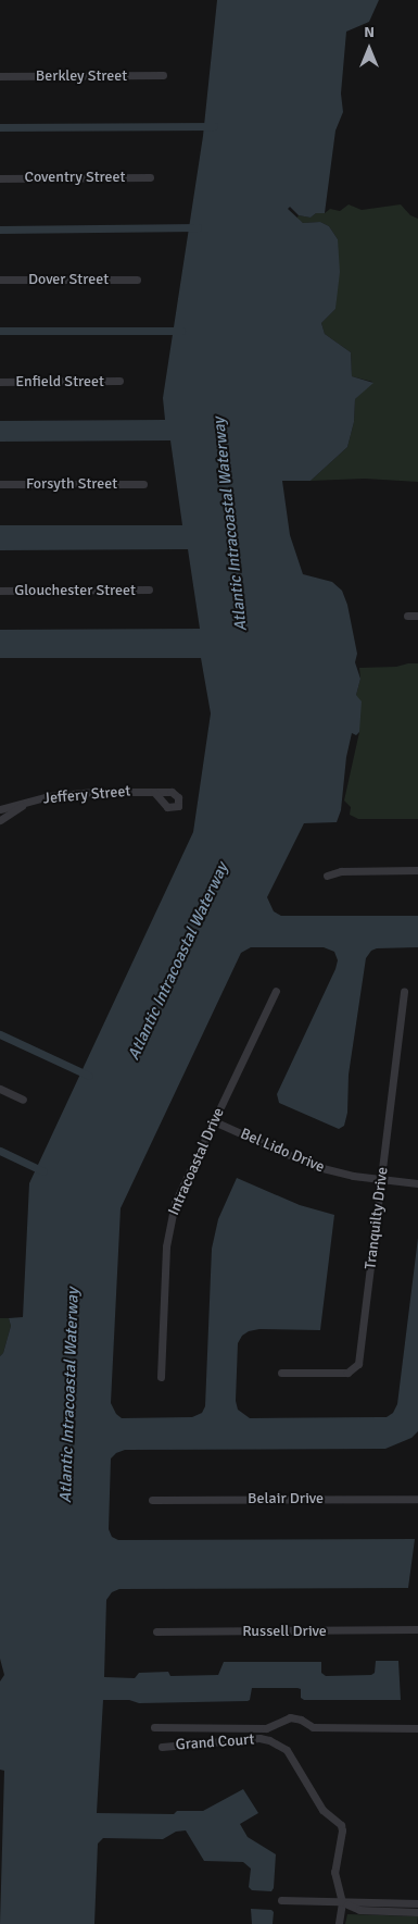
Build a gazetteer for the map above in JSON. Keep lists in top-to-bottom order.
{
  "streets": {
    "street": [
      "Berkley Street",
      "Coventry Street",
      "Dover Street",
      "Enfield Street",
      "Forsyth Street",
      "Glouchester Street",
      "Jeffery Street",
      "Bel Lido Drive",
      "Intracoastal Drive",
      "Tranquilty Drive",
      "Belair Drive",
      "Russell Drive",
      "Grand Court"
    ]
  },
  "crossings": [
    ["Bel Lido Drive", "Intracoastal Drive"],
    ["Bel Lido Drive", "Tranquilty Drive"]
  ],
  "water": ["Atlantic Intracoastal Waterway"],
  "north": "top"
}
